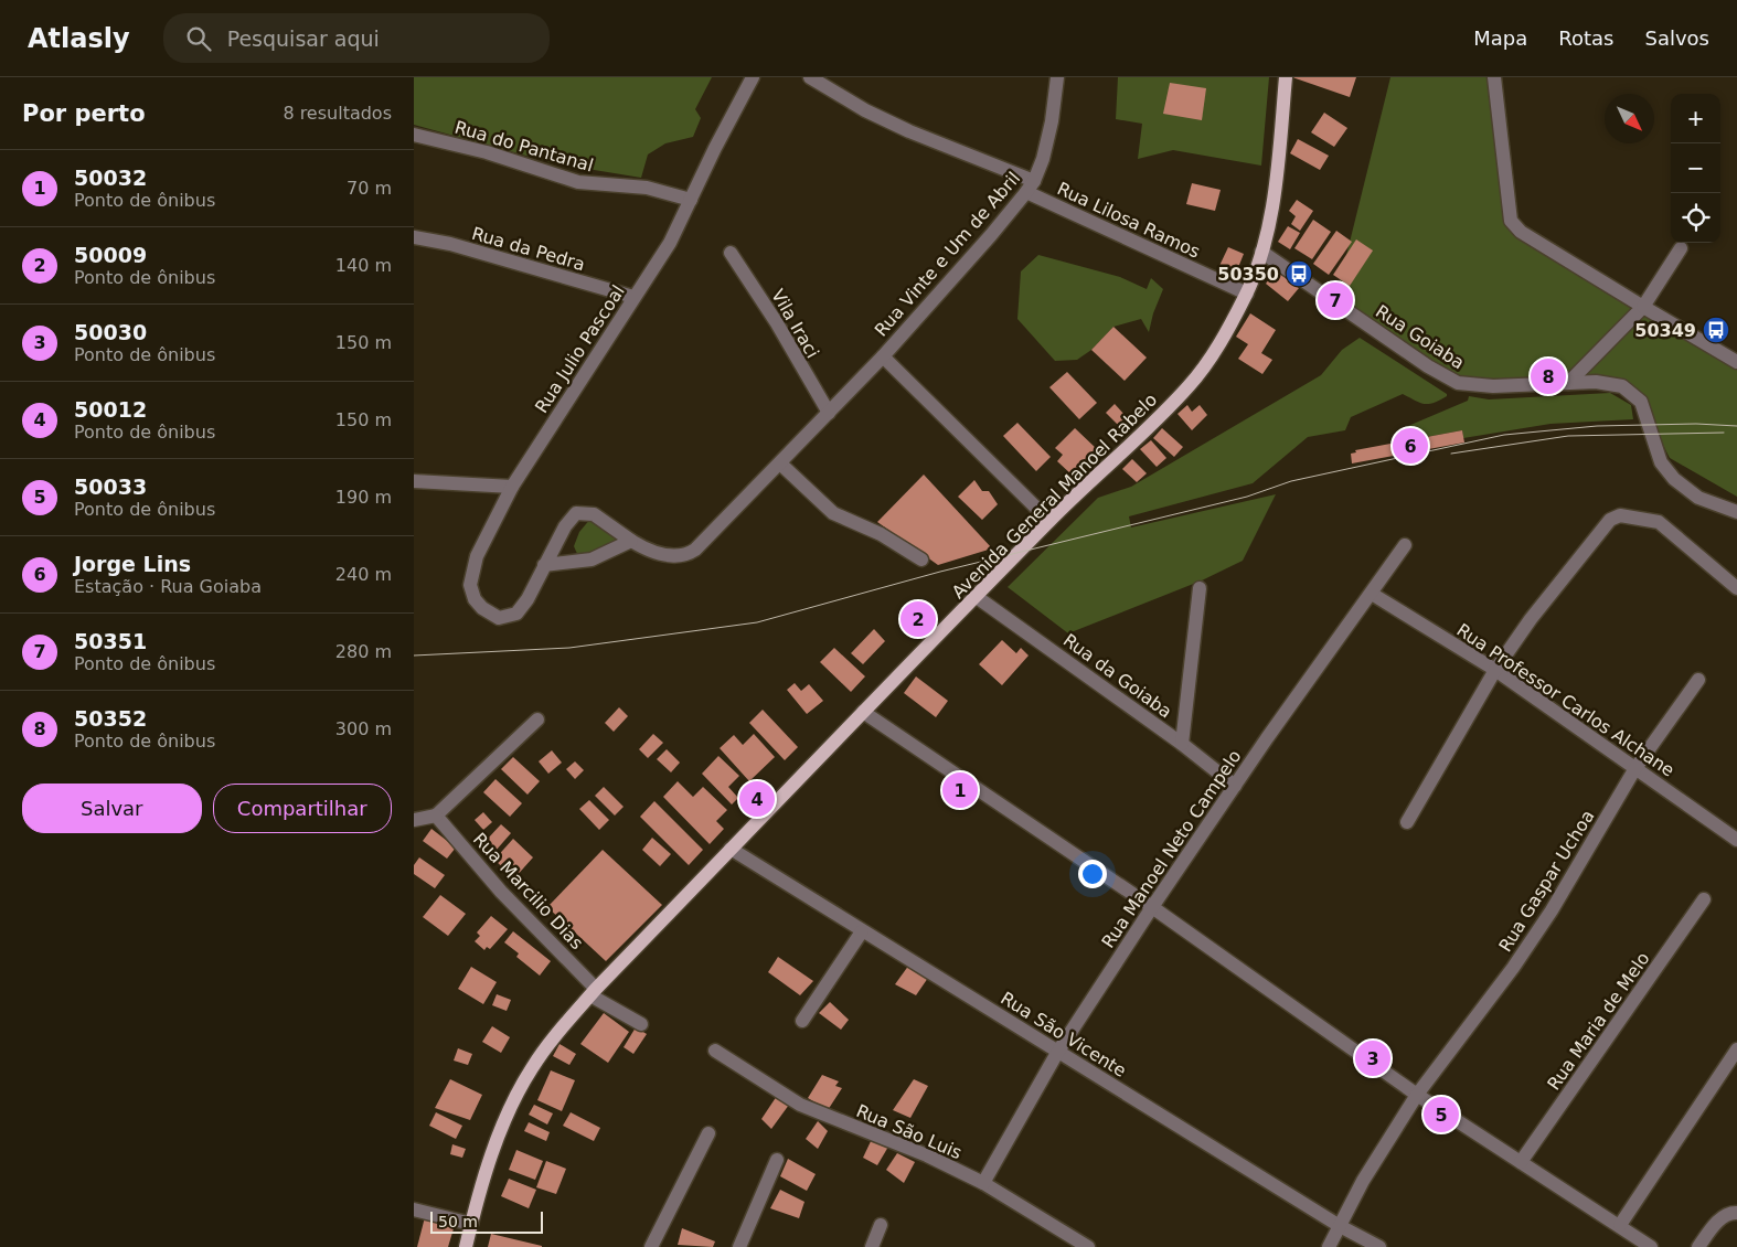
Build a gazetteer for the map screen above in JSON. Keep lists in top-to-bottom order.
{
  "streets": {
    "main road": ["Avenida General Manoel Rabelo"],
    "street": [
      "Rua do Pantanal",
      "Rua Lilosa Ramos",
      "Rua da Pedra",
      "Rua Vinte e Um de Abril",
      "Vila Iraci",
      "Rua Goiaba",
      "Rua Julio Pascoal",
      "Rua da Goiaba",
      "Rua Professor Carlos Alchane",
      "Rua Manoel Neto Campelo",
      "Rua Gaspar Uchoa",
      "Rua Marcilio Dias",
      "Rua Maria de Melo",
      "Rua São Vicente",
      "Rua São Luis"
    ]
  },
  "crossings": [
    ["Rua do Pantanal", "Rua Julio Pascoal"],
    ["Rua Lilosa Ramos", "Rua Vinte e Um de Abril"],
    ["Rua Lilosa Ramos", "Avenida General Manoel Rabelo"],
    ["Rua da Pedra", "Rua Julio Pascoal"],
    ["Rua Vinte e Um de Abril", "Vila Iraci"],
    ["Rua Vinte e Um de Abril", "Rua Julio Pascoal"],
    ["Rua Vinte e Um de Abril", "Avenida General Manoel Rabelo"],
    ["Rua Goiaba", "Avenida General Manoel Rabelo"],
    ["Avenida General Manoel Rabelo", "Rua da Goiaba"],
    ["Avenida General Manoel Rabelo", "Rua Marcilio Dias"],
    ["Avenida General Manoel Rabelo", "Rua São Vicente"],
    ["Rua da Goiaba", "Rua Manoel Neto Campelo"],
    ["Rua Professor Carlos Alchane", "Rua Manoel Neto Campelo"],
    ["Rua Professor Carlos Alchane", "Rua Gaspar Uchoa"],
    ["Rua Manoel Neto Campelo", "Rua São Vicente"],
    ["Rua Manoel Neto Campelo", "Rua São Luis"],
    ["Rua Gaspar Uchoa", "Rua São Vicente"]
  ],
  "places": {
    "bus stop": ["50350", "50349"]
  },
  "scale_bar": "50 m",
  "north": "bottom right",
  "page": {
    "header": "Atlasly",
    "search": "Pesquisar aqui",
    "nav": ["Mapa", "Rotas", "Salvos"],
    "heading": ["Por perto", "8 resultados"],
    "map_buttons": ["+", "−"],
    "list": [
      {
        "mark": "1",
        "name": "50032",
        "note": "Ponto de ônibus",
        "value": "70 m"
      },
      {
        "mark": "2",
        "name": "50009",
        "note": "Ponto de ônibus",
        "value": "140 m"
      },
      {
        "mark": "3",
        "name": "50030",
        "note": "Ponto de ônibus",
        "value": "150 m"
      },
      {
        "mark": "4",
        "name": "50012",
        "note": "Ponto de ônibus",
        "value": "150 m"
      },
      {
        "mark": "5",
        "name": "50033",
        "note": "Ponto de ônibus",
        "value": "190 m"
      },
      {
        "mark": "6",
        "name": "Jorge Lins",
        "note": "Estação · Rua Goiaba",
        "value": "240 m"
      },
      {
        "mark": "7",
        "name": "50351",
        "note": "Ponto de ônibus",
        "value": "280 m"
      },
      {
        "mark": "8",
        "name": "50352",
        "note": "Ponto de ônibus",
        "value": "300 m"
      }
    ],
    "pins": [
      "7",
      "8",
      "6",
      "2",
      "1",
      "4",
      "3",
      "5"
    ],
    "buttons": ["Salvar", "Compartilhar"],
    "scale": "50 m"
  }
}
